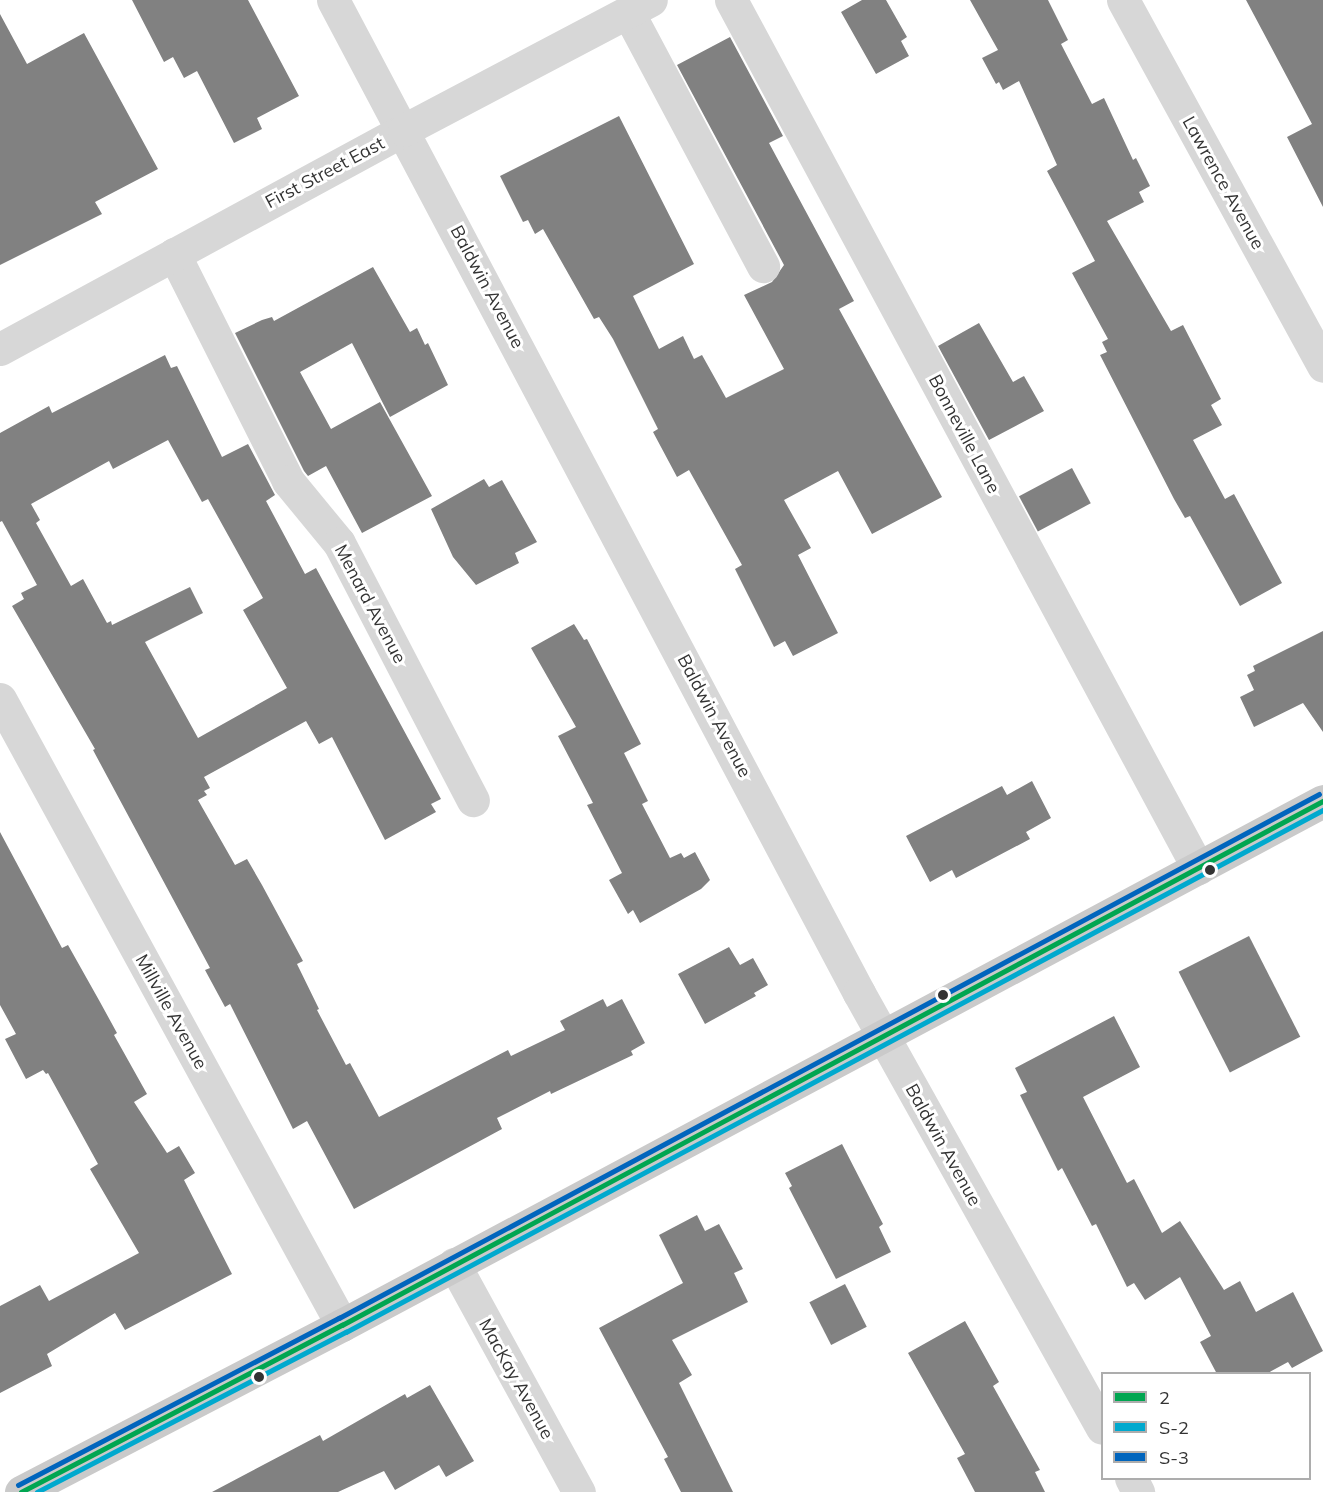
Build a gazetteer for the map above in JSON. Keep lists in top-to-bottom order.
{
  "streets": {
    "street": [
      "First Street East",
      "Lawrence Avenue",
      "Baldwin Avenue",
      "Bonneville Lane",
      "Menard Avenue",
      "Millville Avenue",
      "MacKay Avenue"
    ]
  },
  "crossings": [
    ["First Street East", "Baldwin Avenue"],
    ["First Street East", "Menard Avenue"]
  ],
  "lines": ["transit line S-3", "transit line 2", "transit line S-2"],
  "legend": ["2", "S-2", "S-3"]
}
